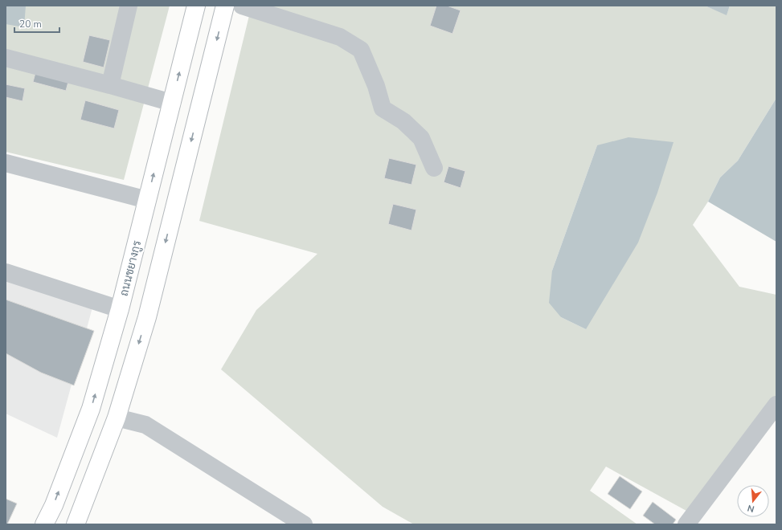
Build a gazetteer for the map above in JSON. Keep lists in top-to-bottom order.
{
  "streets": {
    "highway": ["ถนนชยางกูร"]
  },
  "scale_bar": "20 m",
  "north": "bottom"
}
